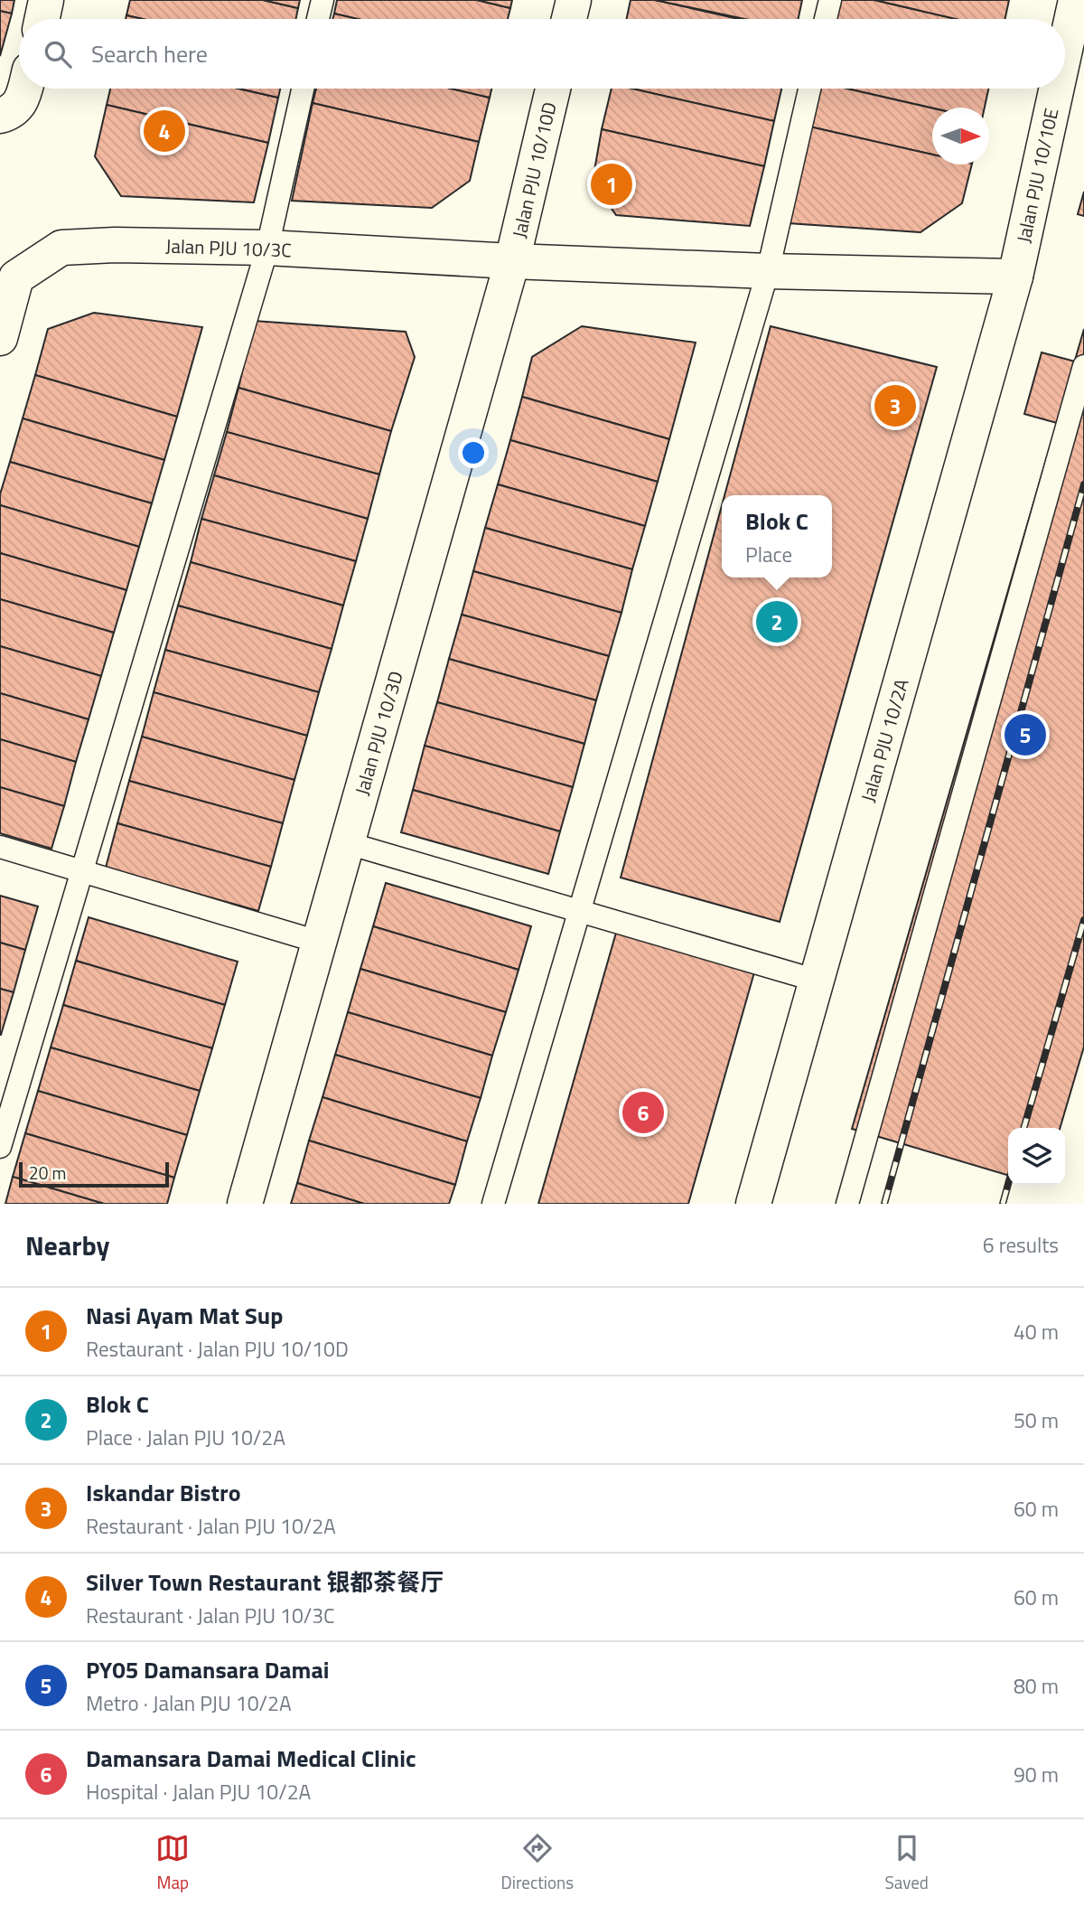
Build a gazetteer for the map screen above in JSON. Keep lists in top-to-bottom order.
{
  "streets": {
    "street": [
      "Jalan PJU 10/10D",
      "Jalan PJU 10/10E",
      "Jalan PJU 10/3C",
      "Jalan PJU 10/3D",
      "Jalan PJU 10/2A"
    ]
  },
  "crossings": [
    ["Jalan PJU 10/10D", "Jalan PJU 10/3C"],
    ["Jalan PJU 10/10D", "Jalan PJU 10/3D"],
    ["Jalan PJU 10/10E", "Jalan PJU 10/3C"],
    ["Jalan PJU 10/10E", "Jalan PJU 10/2A"],
    ["Jalan PJU 10/3C", "Jalan PJU 10/3D"],
    ["Jalan PJU 10/3C", "Jalan PJU 10/2A"]
  ],
  "scale_bar": "20 m",
  "north": "right",
  "page": {
    "search": "Search here",
    "pins": [
      "4",
      "1",
      "3",
      "2",
      "5",
      "6"
    ],
    "popup": ["Blok C", "Place"],
    "scale": "20 m",
    "heading": ["Nearby", "6 results"],
    "list": [
      {
        "mark": "1",
        "name": "Nasi Ayam Mat Sup",
        "note": "Restaurant · Jalan PJU 10/10D",
        "value": "40 m"
      },
      {
        "mark": "2",
        "name": "Blok C",
        "note": "Place · Jalan PJU 10/2A",
        "value": "50 m"
      },
      {
        "mark": "3",
        "name": "Iskandar Bistro",
        "note": "Restaurant · Jalan PJU 10/2A",
        "value": "60 m"
      },
      {
        "mark": "4",
        "name": "Silver Town Restaurant 银都茶餐厅",
        "note": "Restaurant · Jalan PJU 10/3C",
        "value": "60 m"
      },
      {
        "mark": "5",
        "name": "PY05 Damansara Damai",
        "note": "Metro · Jalan PJU 10/2A",
        "value": "80 m"
      },
      {
        "mark": "6",
        "name": "Damansara Damai Medical Clinic",
        "note": "Hospital · Jalan PJU 10/2A",
        "value": "90 m"
      }
    ],
    "nav": ["Map", "Directions", "Saved"]
  }
}
